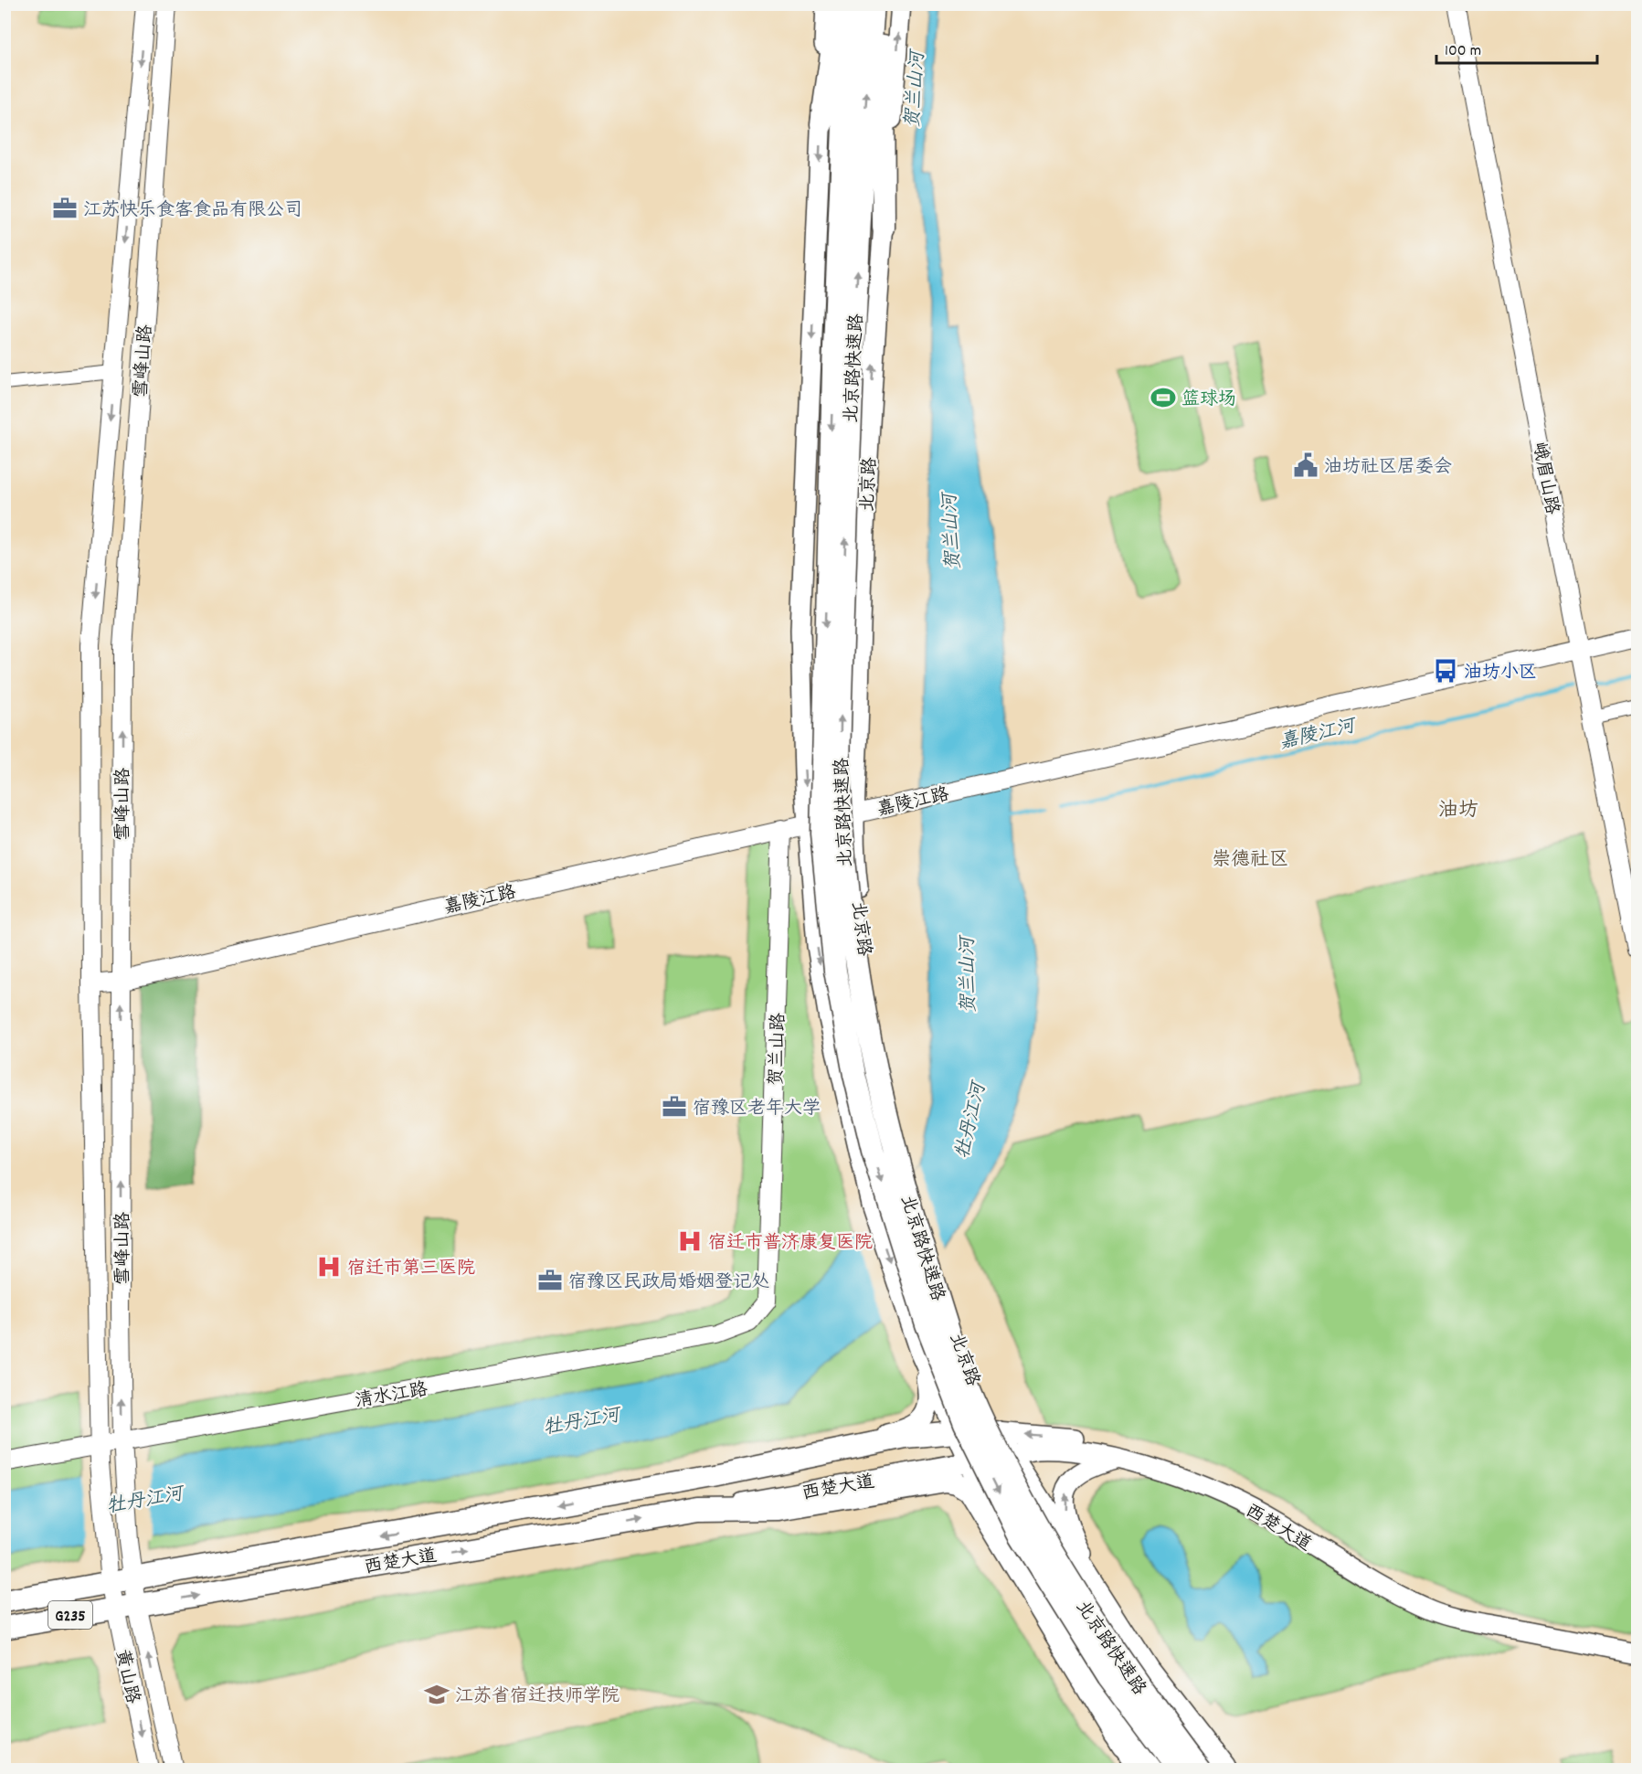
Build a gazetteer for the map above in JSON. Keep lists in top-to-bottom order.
{
  "streets": {
    "highway": ["北京路快速路", "西楚大道", "G235"],
    "main road": ["北京路"],
    "street": [
      "雪峰山路",
      "峨眉山路",
      "嘉陵江路",
      "贺兰山路",
      "清水江路",
      "黄山路"
    ]
  },
  "crossings": [
    ["雪峰山路", "嘉陵江路"],
    ["雪峰山路", "清水江路"],
    ["雪峰山路", "西楚大道"],
    ["雪峰山路", "G235"],
    ["雪峰山路", "黄山路"],
    ["峨眉山路", "嘉陵江路"],
    ["北京路", "嘉陵江路"],
    ["北京路", "西楚大道"],
    ["嘉陵江路", "贺兰山路"],
    ["贺兰山路", "清水江路"],
    ["西楚大道", "G235"],
    ["西楚大道", "黄山路"],
    ["G235", "黄山路"]
  ],
  "districts": ["油坊", "崇德社区"],
  "water": ["贺兰山河", "嘉陵江河", "牡丹江河"],
  "places": {
    "office": ["江苏快乐食客食品有限公司", "宿豫区老年大学", "宿豫区民政局婚姻登记处"],
    "sports": ["篮球场"],
    "public building": ["油坊社区居委会"],
    "bus stop": ["油坊小区"],
    "hospital": ["宿迁市普济康复医院", "宿迁市第三医院"],
    "school or university": ["江苏省宿迁技师学院"]
  },
  "scale_bar": "100 m"
}
